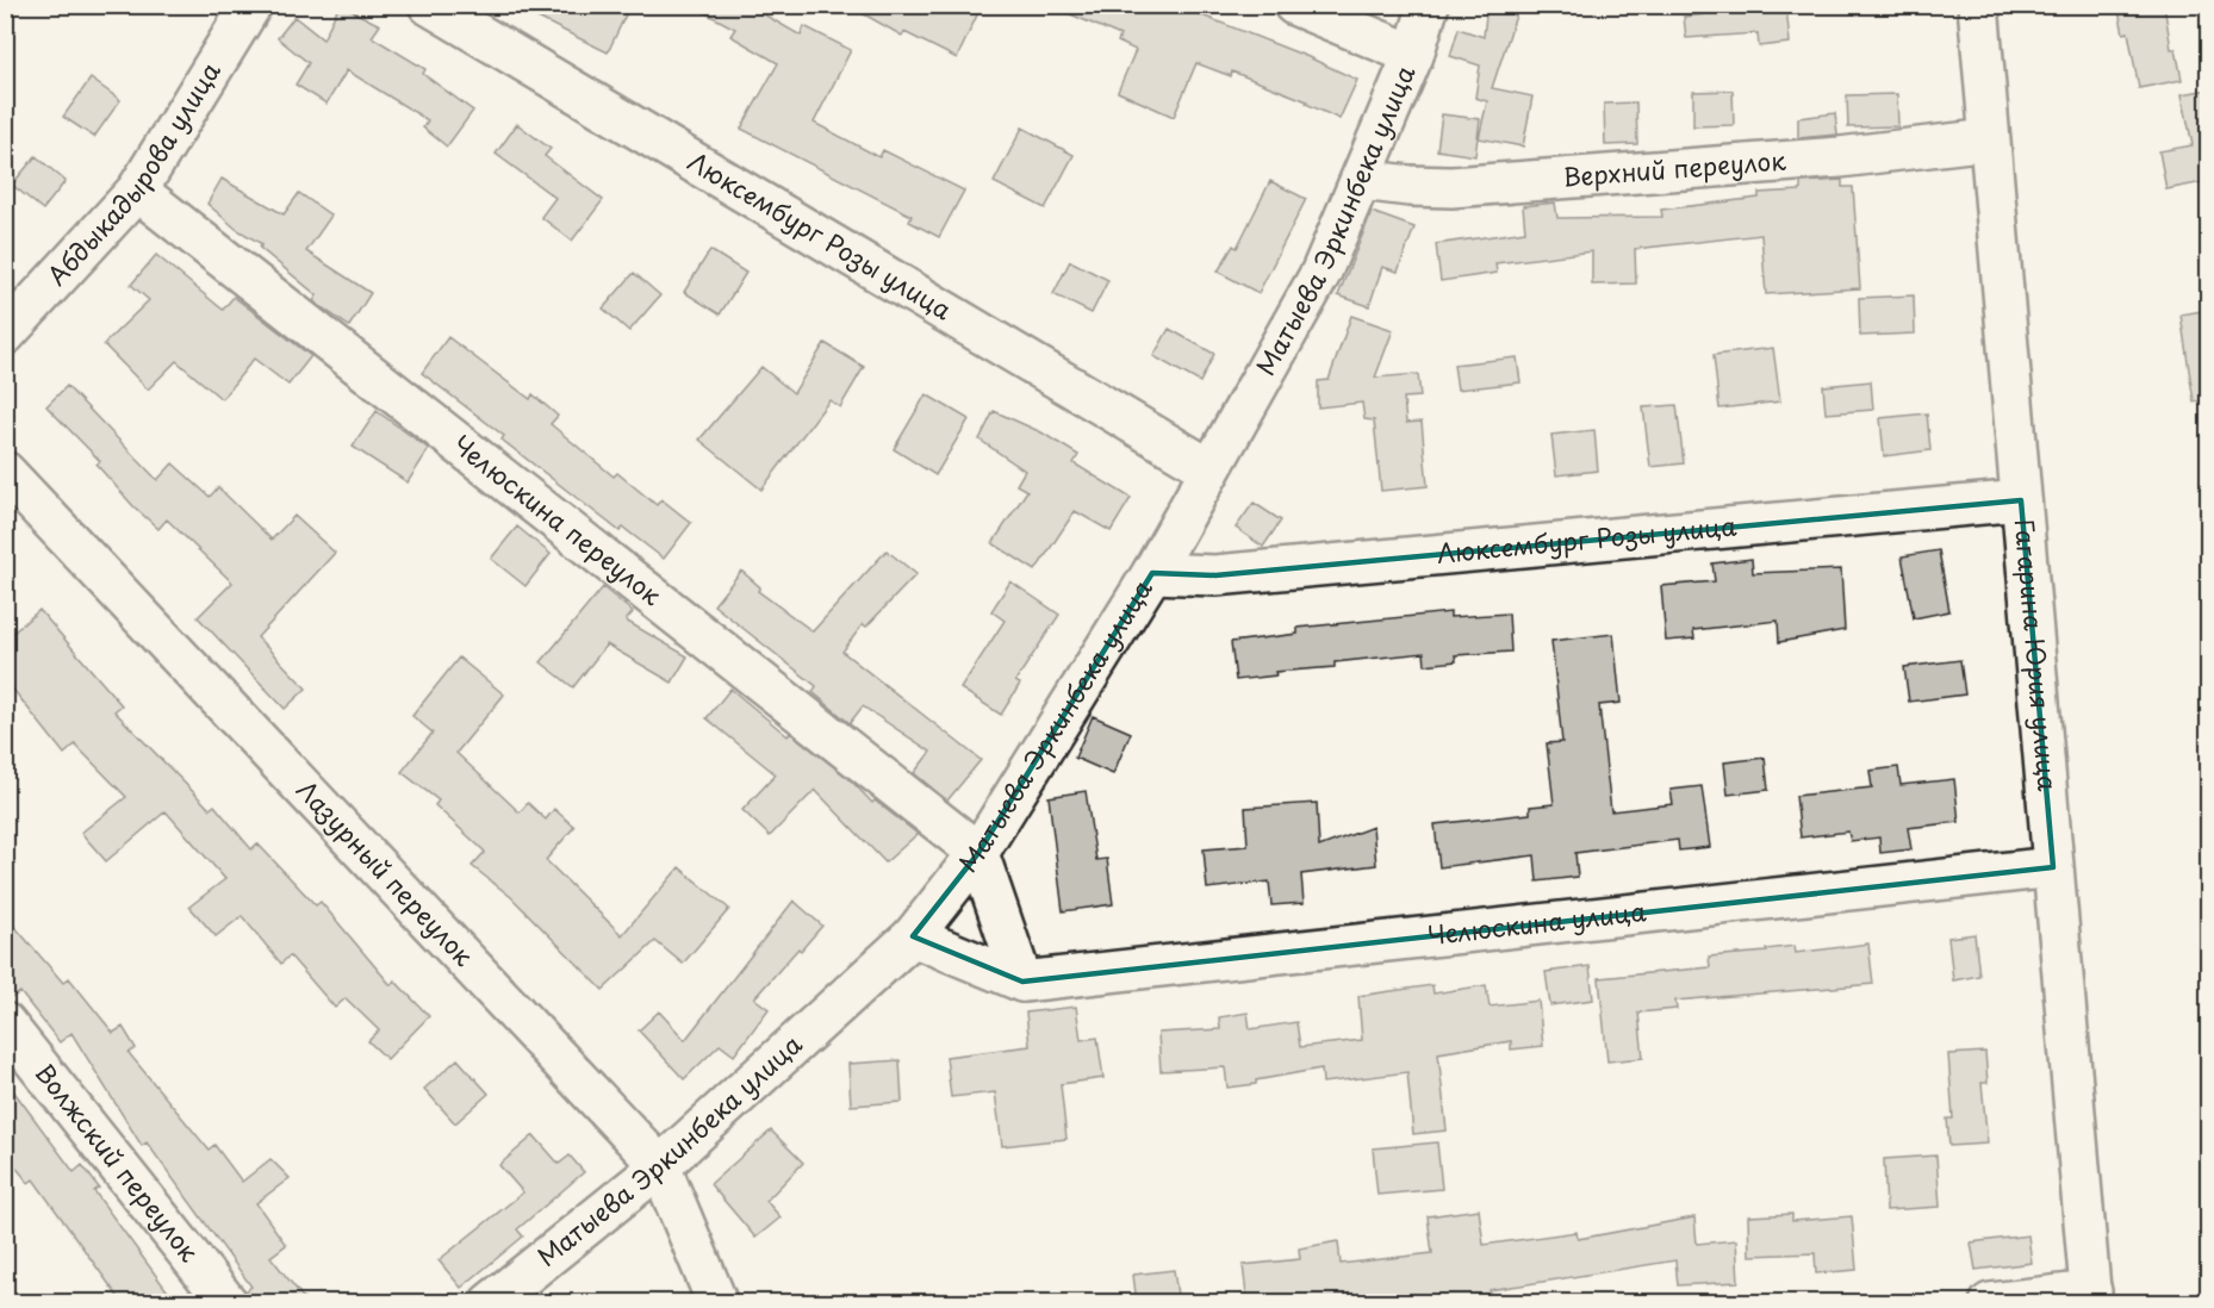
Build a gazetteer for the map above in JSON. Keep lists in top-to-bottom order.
{
  "streets": {
    "street": [
      "Верхний переулок",
      "Абдыкадырова улица",
      "Матыева Эркинбека улица",
      "Люксембург Розы улица",
      "Челюскина переулок",
      "Гагарина Юрия улица",
      "Лазурный переулок",
      "Челюскина улица",
      "Волжский переулок"
    ]
  },
  "crossings": [
    ["Верхний переулок", "Матыева Эркинбека улица"],
    ["Верхний переулок", "Гагарина Юрия улица"],
    ["Абдыкадырова улица", "Челюскина переулок"],
    ["Матыева Эркинбека улица", "Люксембург Розы улица"],
    ["Матыева Эркинбека улица", "Челюскина переулок"],
    ["Матыева Эркинбека улица", "Лазурный переулок"],
    ["Матыева Эркинбека улица", "Челюскина улица"],
    ["Люксембург Розы улица", "Гагарина Юрия улица"],
    ["Гагарина Юрия улица", "Челюскина улица"]
  ]
}
